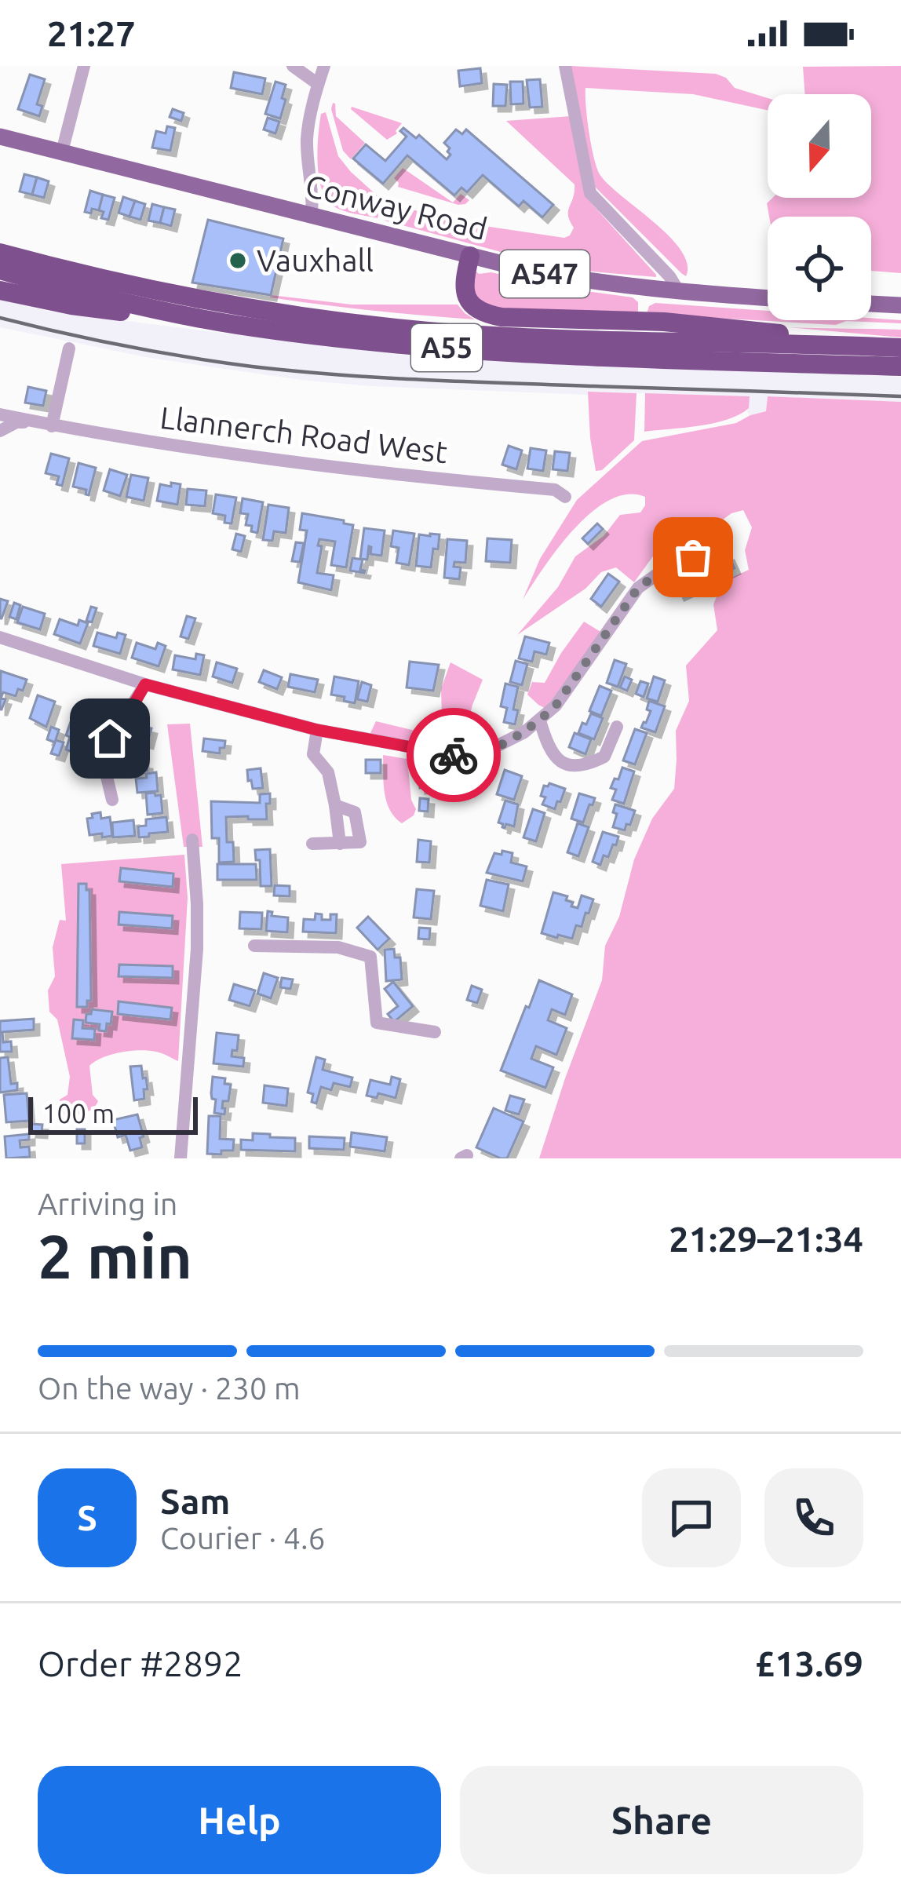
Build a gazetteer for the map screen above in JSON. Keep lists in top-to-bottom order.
{
  "streets": {
    "highway": ["A55"],
    "main road": ["Conway Road", "A547"],
    "street": ["Llannerch Road West"]
  },
  "places": ["Vauxhall"],
  "scale_bar": "100 m",
  "north": "bottom",
  "page": {
    "status": "21:27",
    "scale": "100 m",
    "heading": ["2 min", "Arriving in", "21:29–21:34"],
    "panel": [
      "Sam",
      "Courier · 4.6",
      "Order #2892",
      "£13.69"
    ],
    "bar": "On the way · 230 m",
    "round": "S",
    "buttons": ["Help", "Share"]
  }
}
